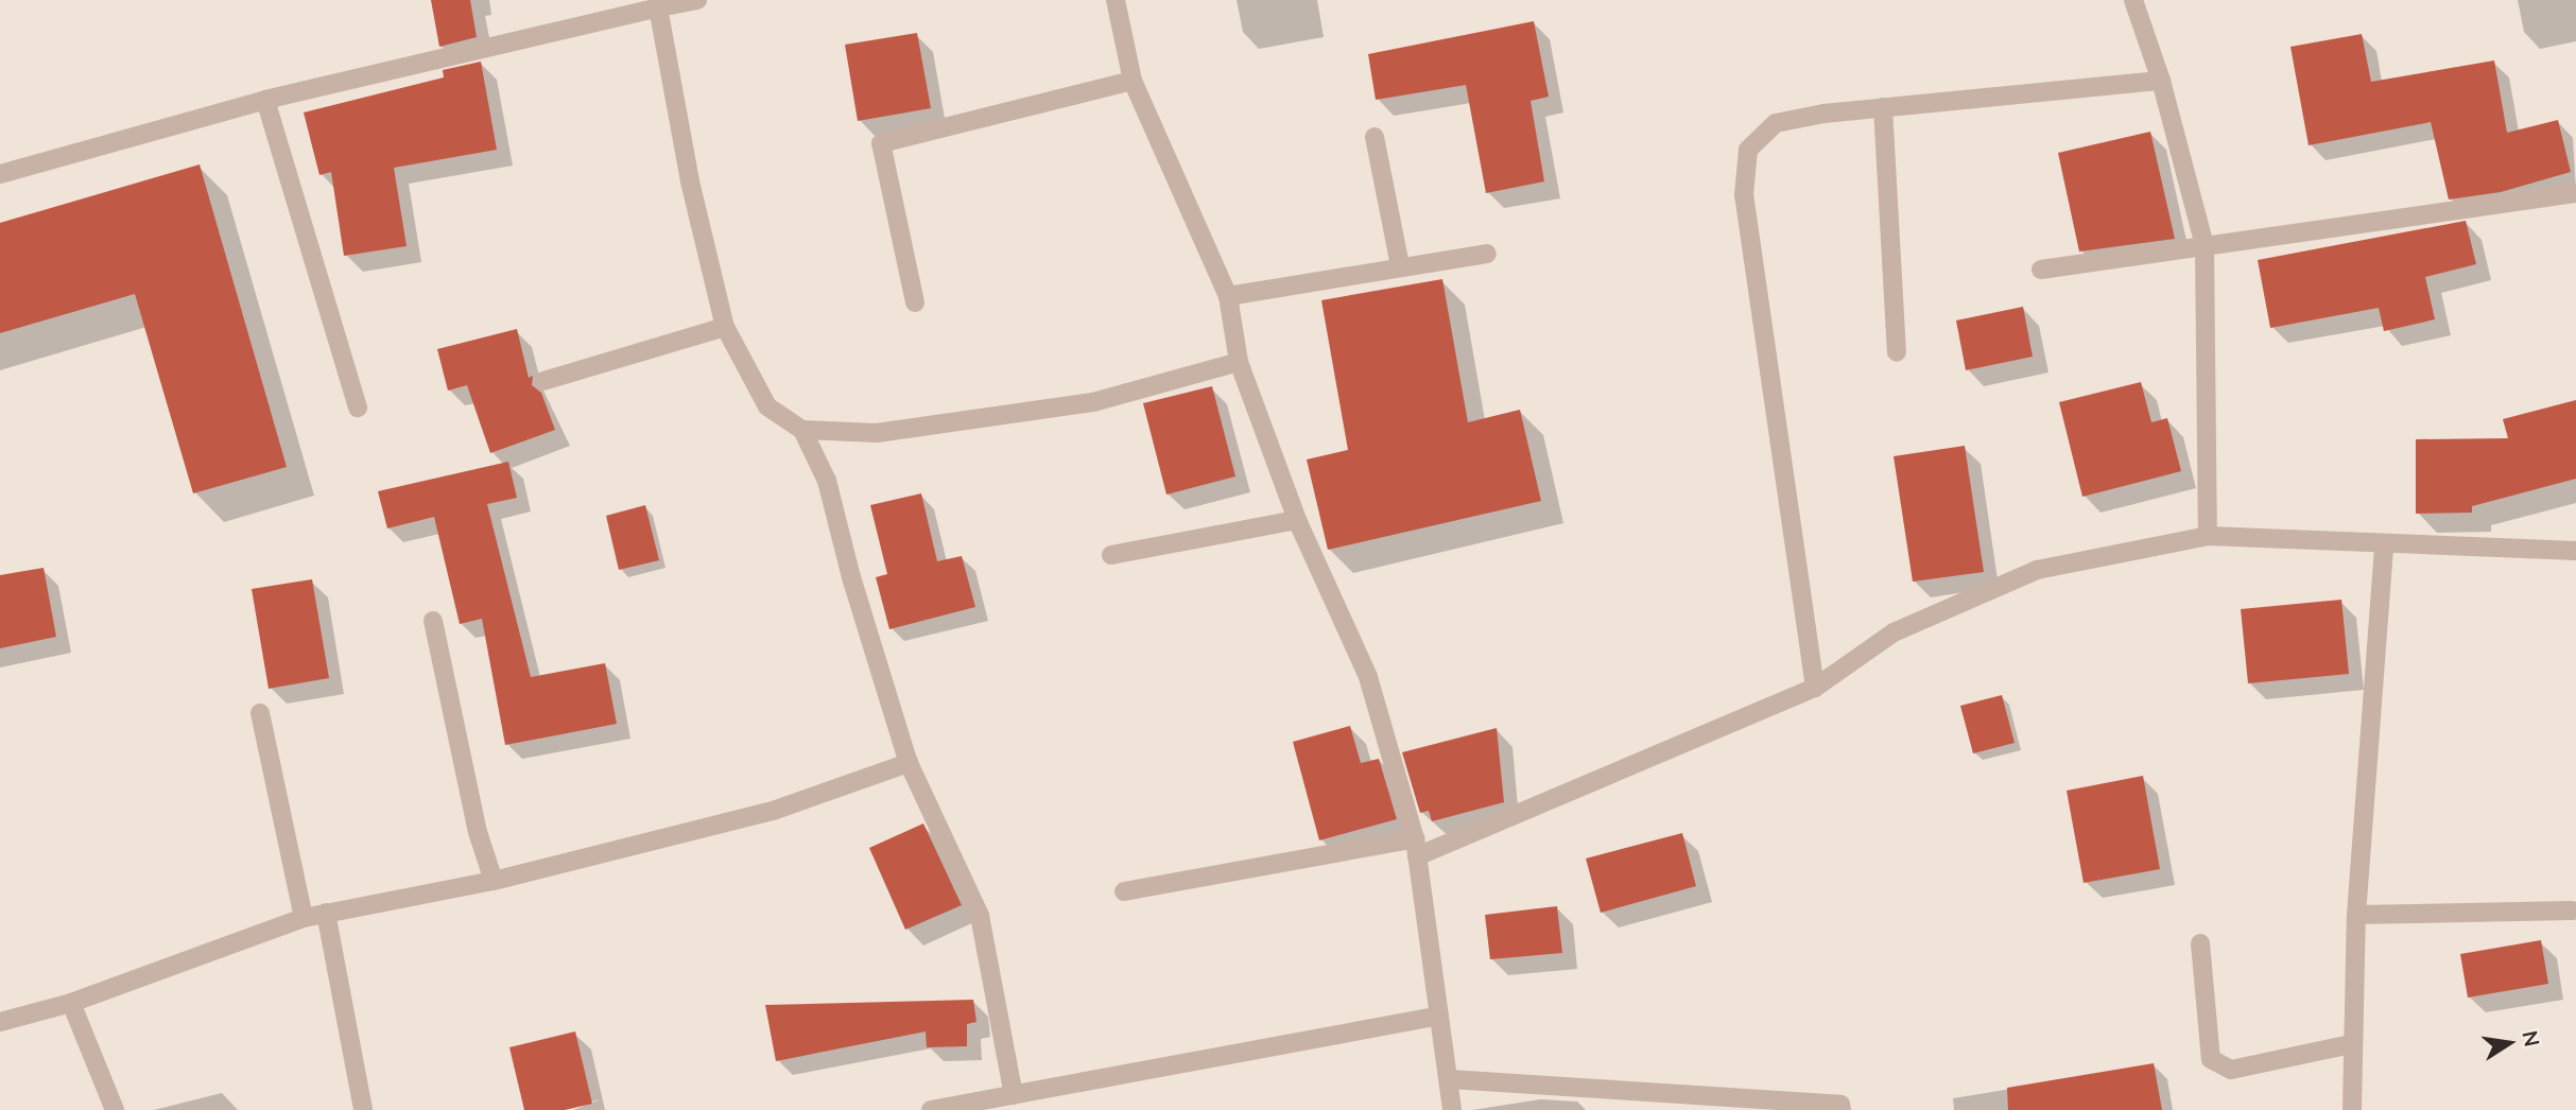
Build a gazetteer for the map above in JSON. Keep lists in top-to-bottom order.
{
  "north": "right"
}
